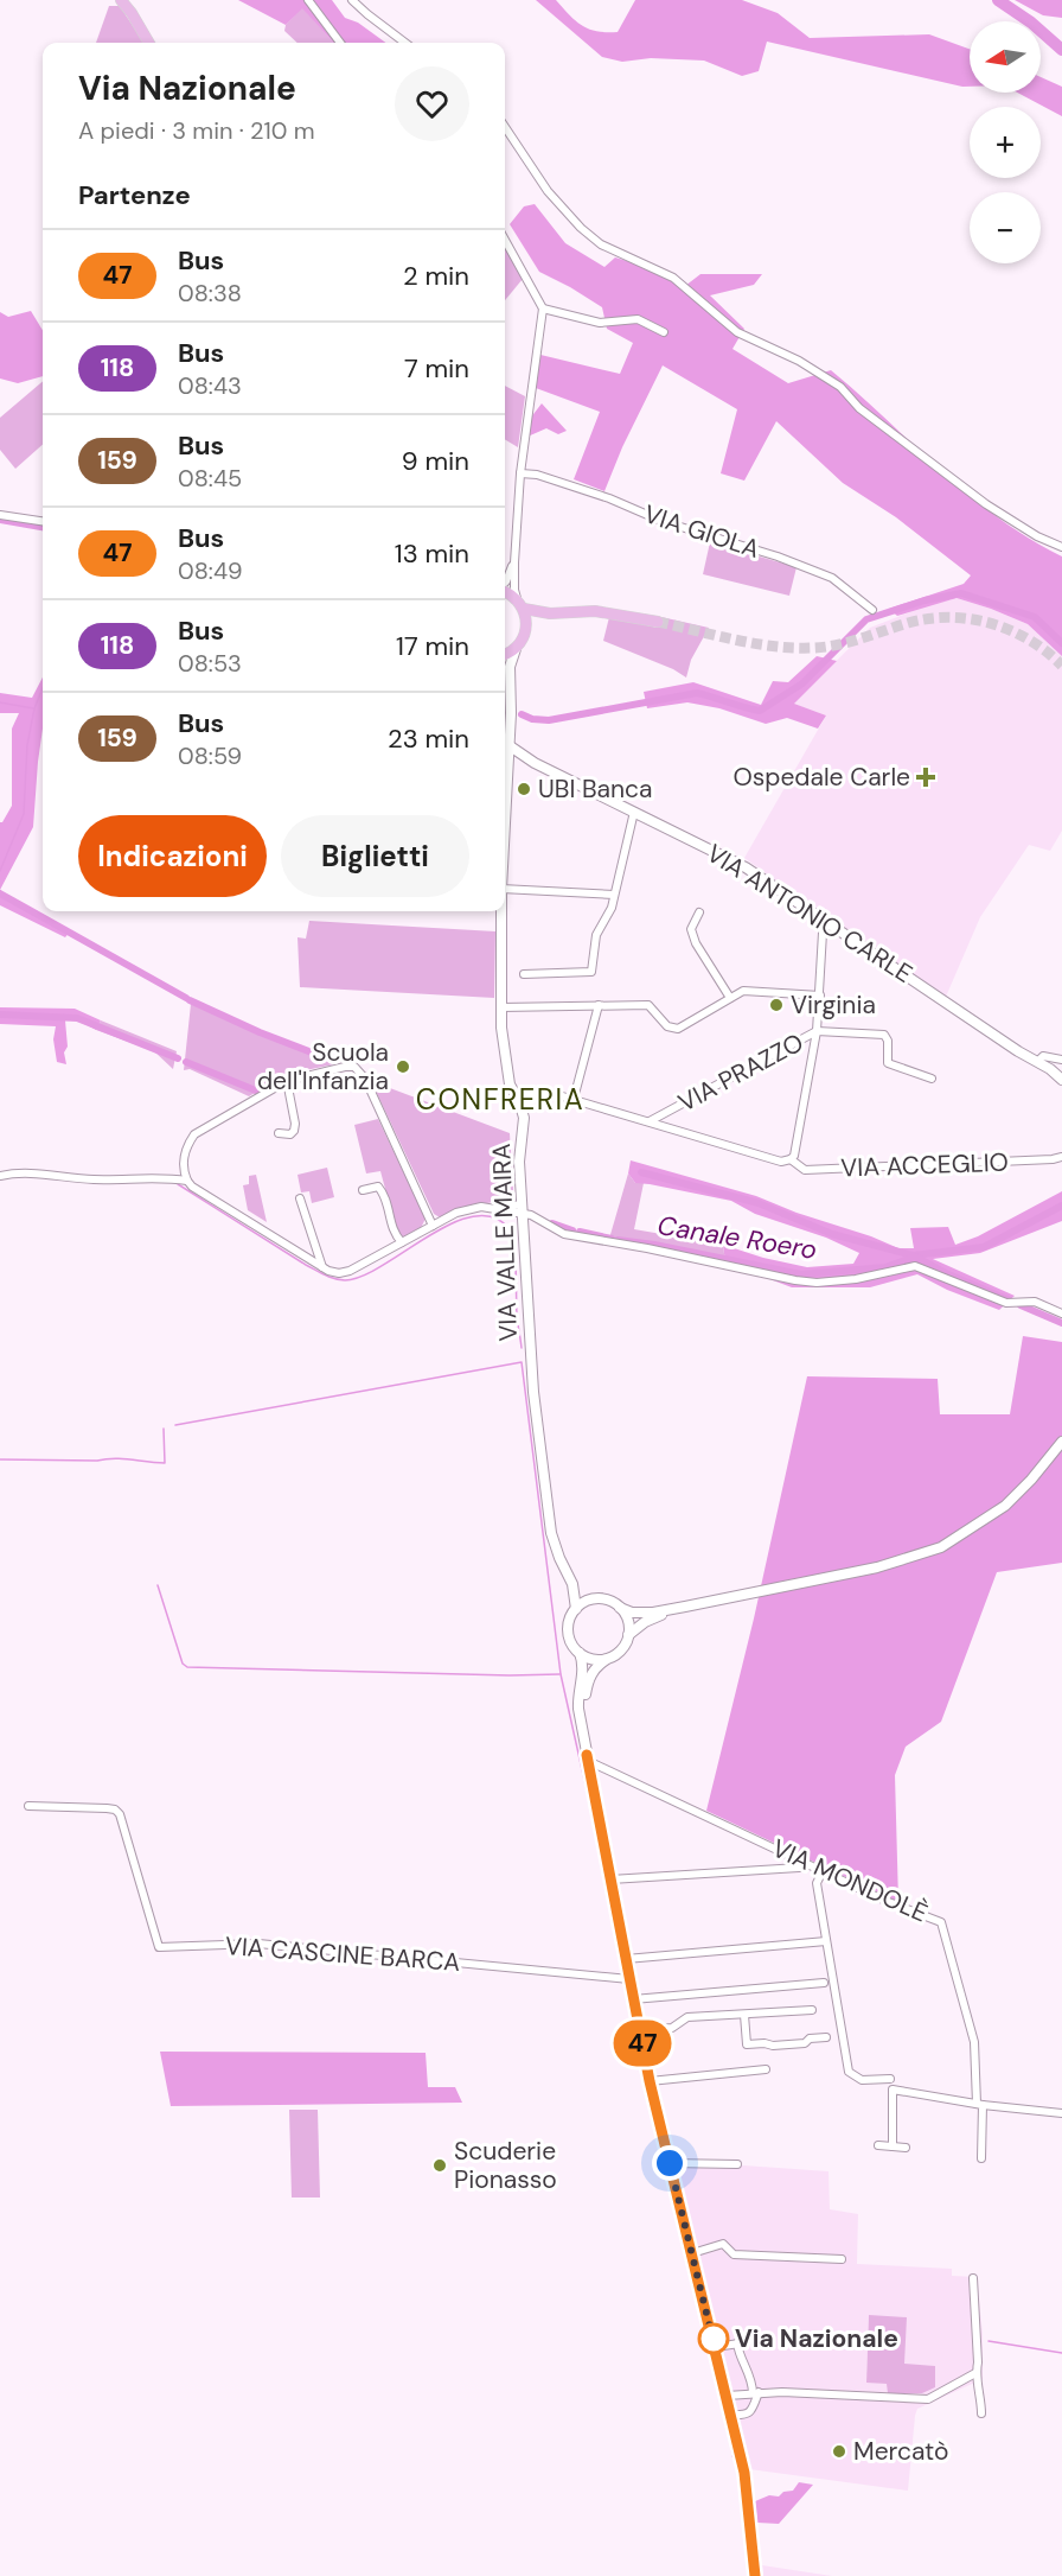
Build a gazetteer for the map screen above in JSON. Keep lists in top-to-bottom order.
{
  "streets": {
    "main road": ["VIA ANTONIO CARLE", "VIA VALLE MAIRA"],
    "street": [
      "VIA GIOLA",
      "VIA PRAZZO",
      "VIA ACCEGLIO",
      "VIA MONDOLÈ",
      "VIA CASCINE BARCA"
    ]
  },
  "crossings": [
    ["VIA ANTONIO CARLE", "VIA VALLE MAIRA"]
  ],
  "districts": ["CONFRERIA"],
  "water": ["Canale Roero"],
  "places": {
    "health": ["Ospedale Carle"],
    "other": [
      "UBI Banca",
      "Virginia",
      "Scuola dell'Infanzia",
      "Scuderie Pionasso",
      "Via Nazionale",
      "Mercatò"
    ]
  },
  "lines": ["bus line 47"],
  "north": "left",
  "page": {
    "on_map": "47",
    "map_buttons": ["+", "−"],
    "heading": [
      ["Via Nazionale", "A piedi · 3 min · 210 m"],
      "Partenze"
    ],
    "list": [
      {
        "mark": "47",
        "name": "Bus",
        "note": "08:38",
        "value": "2 min"
      },
      {
        "mark": "118",
        "name": "Bus",
        "note": "08:43",
        "value": "7 min"
      },
      {
        "mark": "159",
        "name": "Bus",
        "note": "08:45",
        "value": "9 min"
      },
      {
        "mark": "47",
        "name": "Bus",
        "note": "08:49",
        "value": "13 min"
      },
      {
        "mark": "118",
        "name": "Bus",
        "note": "08:53",
        "value": "17 min"
      },
      {
        "mark": "159",
        "name": "Bus",
        "note": "08:59",
        "value": "23 min"
      }
    ],
    "buttons": ["Indicazioni", "Biglietti"]
  }
}
